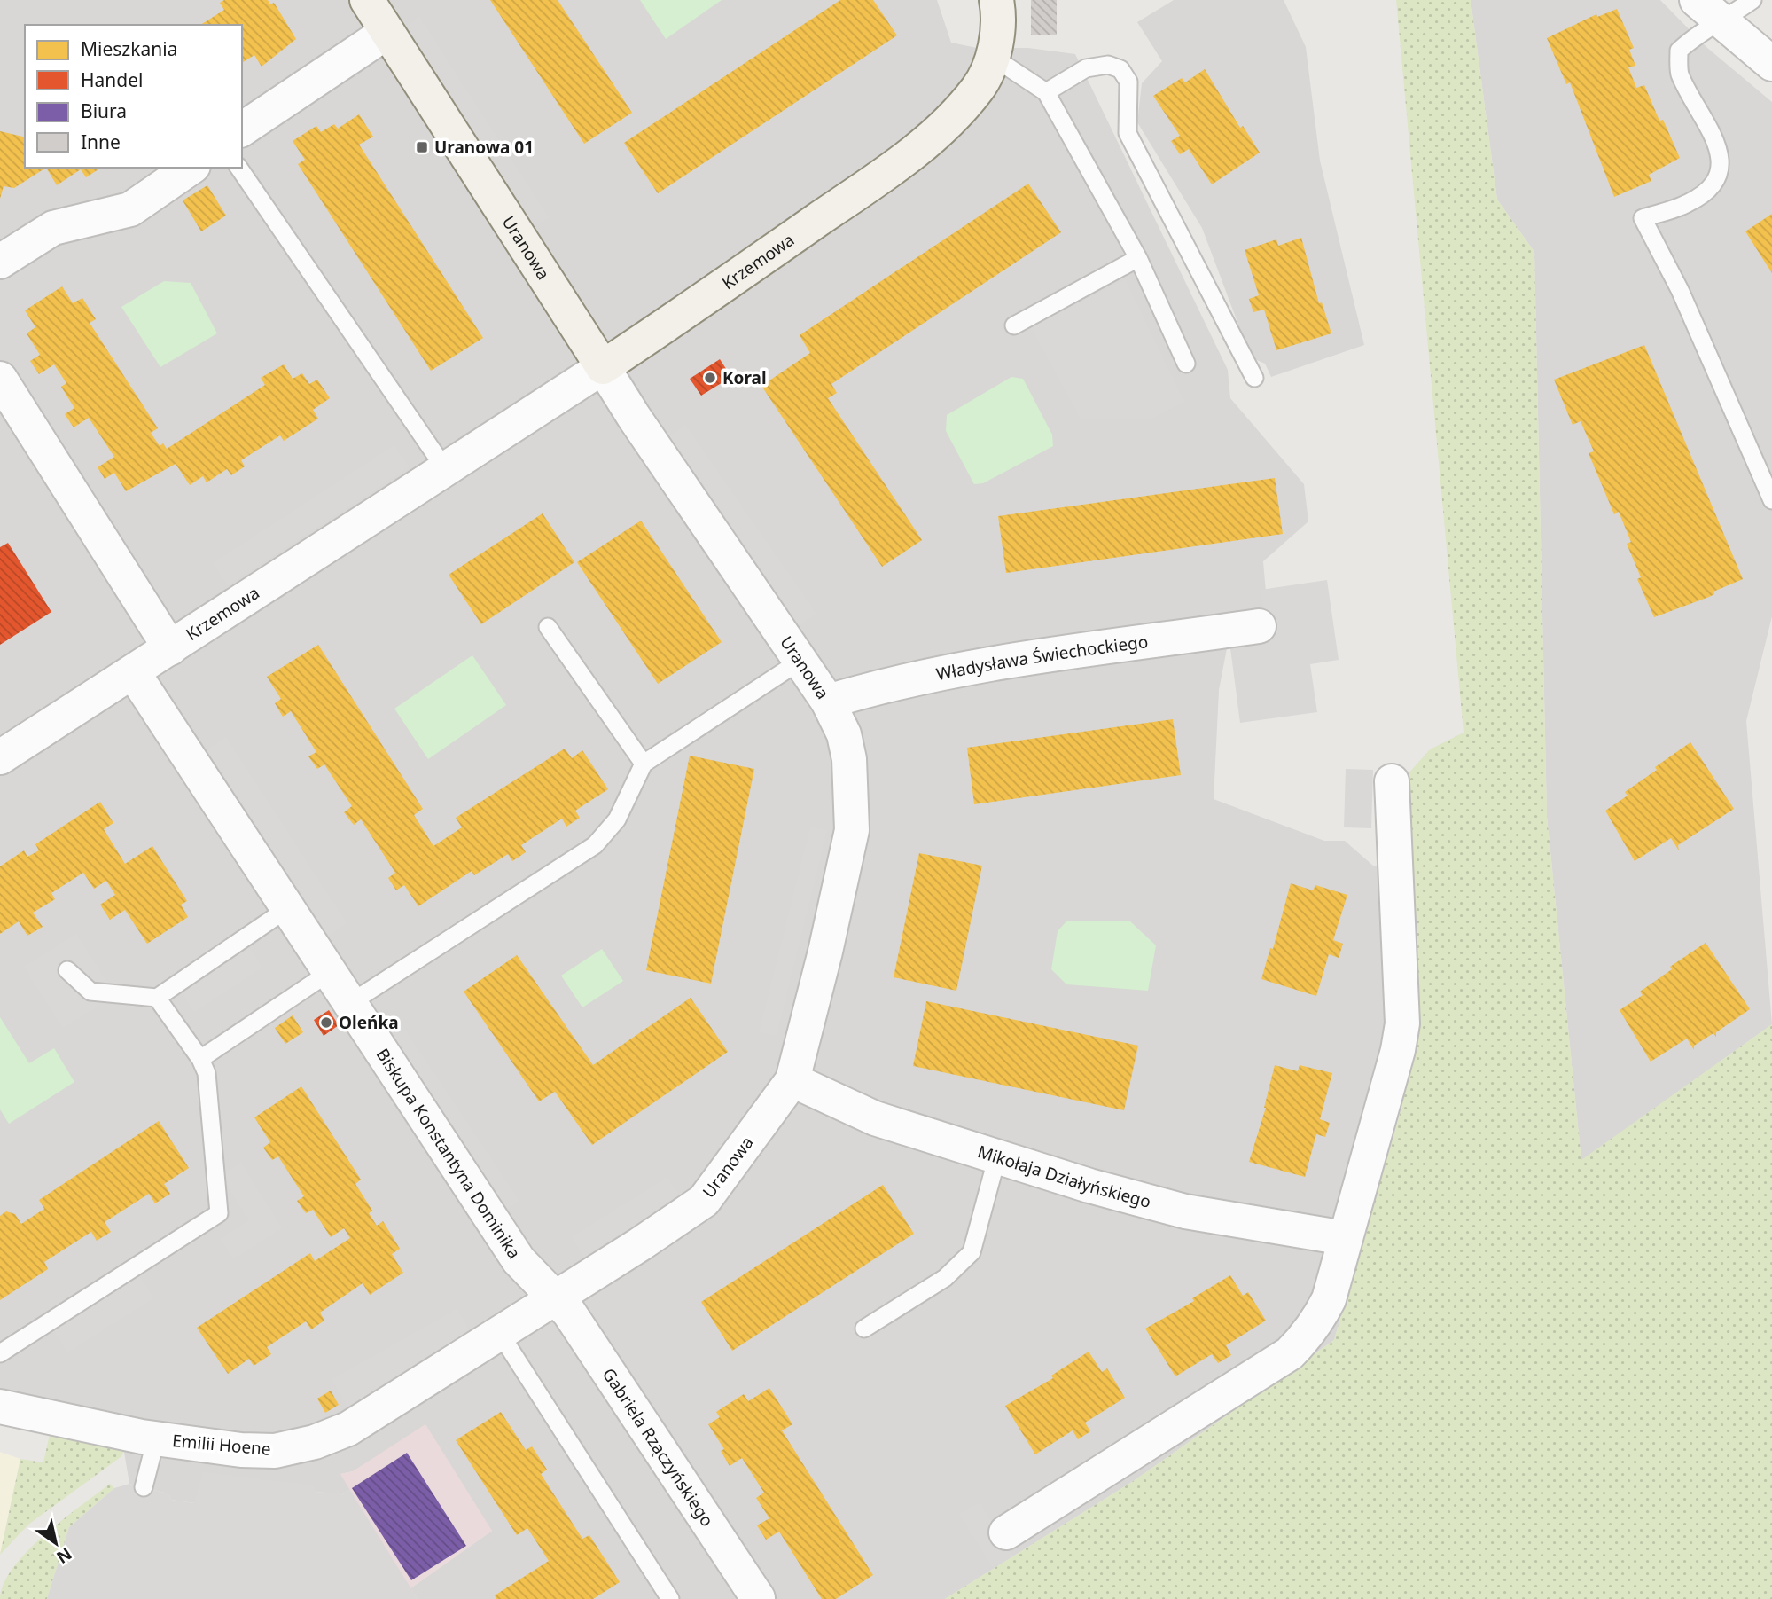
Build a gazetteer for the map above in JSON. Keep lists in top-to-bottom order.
{
  "streets": {
    "street": [
      "Uranowa",
      "Krzemowa",
      "Władysława Świechockiego",
      "Biskupa Konstantyna Dominika",
      "Mikołaja Działyńskiego",
      "Emilii Hoene",
      "Gabriela Rzączyńskiego"
    ]
  },
  "crossings": [
    ["Uranowa", "Krzemowa"],
    ["Uranowa", "Władysława Świechockiego"],
    ["Uranowa", "Biskupa Konstantyna Dominika"],
    ["Uranowa", "Mikołaja Działyńskiego"],
    ["Uranowa", "Emilii Hoene"],
    ["Uranowa", "Gabriela Rzączyńskiego"],
    ["Krzemowa", "Biskupa Konstantyna Dominika"],
    ["Biskupa Konstantyna Dominika", "Emilii Hoene"],
    ["Biskupa Konstantyna Dominika", "Gabriela Rzączyńskiego"],
    ["Emilii Hoene", "Gabriela Rzączyńskiego"]
  ],
  "places": {
    "transit": ["Uranowa 01"],
    "other": ["Koral", "Oleńka"]
  },
  "legend": [
    "Mieszkania",
    "Handel",
    "Biura",
    "Inne"
  ],
  "north": "bottom right"
}
